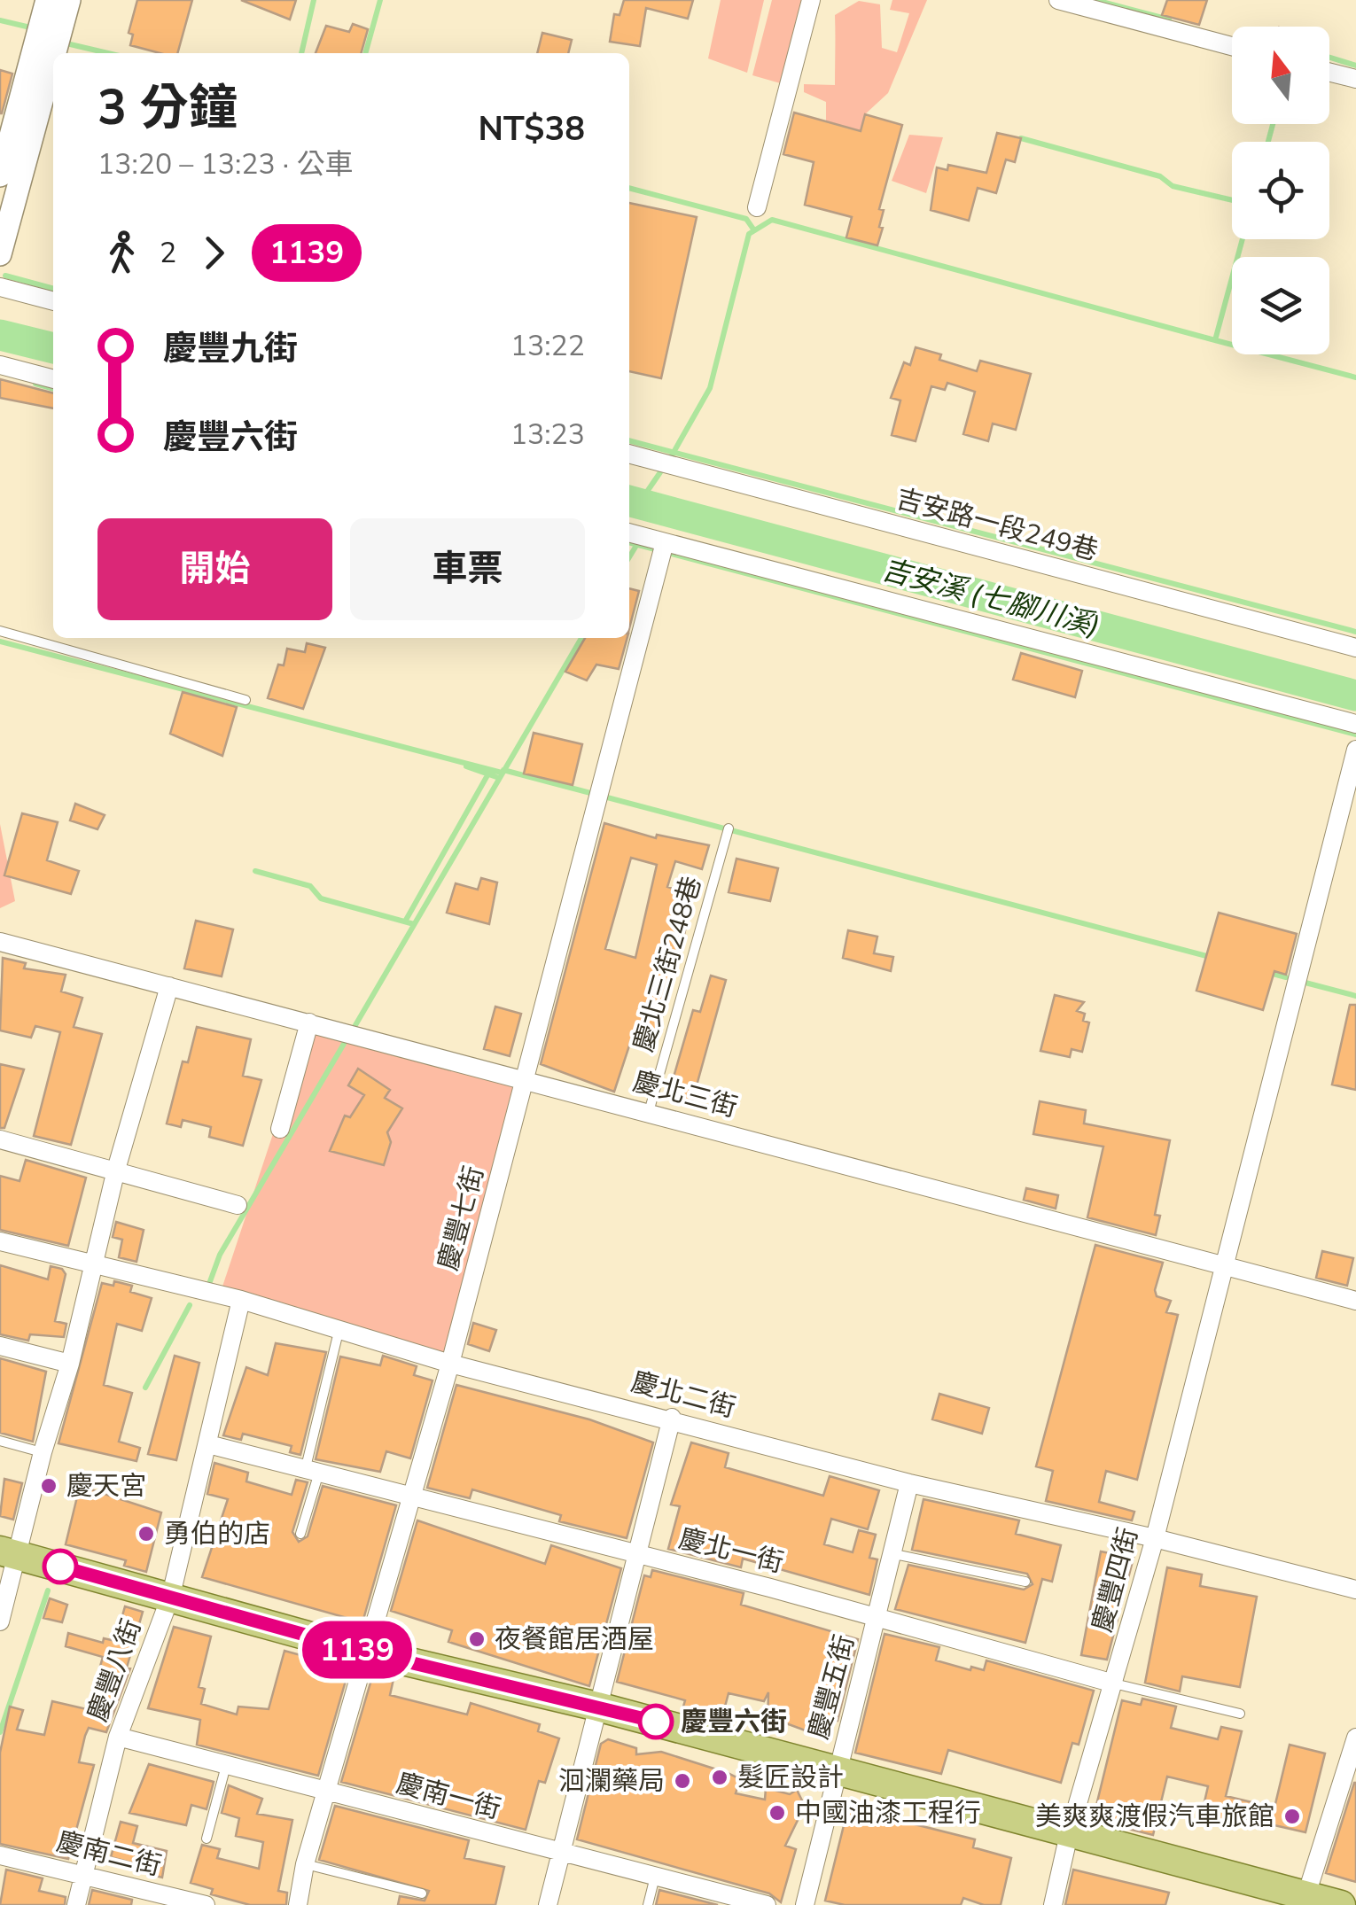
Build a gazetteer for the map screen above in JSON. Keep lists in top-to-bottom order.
{
  "streets": {
    "street": [
      "吉安路一段249巷",
      "慶北三街",
      "慶豐七街",
      "慶北二街",
      "慶北一街",
      "慶豐四街",
      "慶豐八街",
      "慶豐五街",
      "慶南一街",
      "慶南二街"
    ],
    "lane": ["慶北三街248巷"]
  },
  "crossings": [
    ["慶北三街248巷", "慶北三街"],
    ["慶北三街", "慶豐七街"],
    ["慶北三街", "慶豐四街"],
    ["慶豐七街", "慶北二街"],
    ["慶豐七街", "慶北一街"],
    ["慶豐七街", "慶南一街"],
    ["慶北二街", "慶豐四街"],
    ["慶北二街", "慶豐八街"],
    ["慶北二街", "慶豐五街"],
    ["慶北一街", "慶豐四街"],
    ["慶北一街", "慶豐八街"],
    ["慶北一街", "慶豐五街"],
    ["慶豐八街", "慶南一街"],
    ["慶豐八街", "慶南二街"]
  ],
  "water": ["吉安溪 (七腳川溪)"],
  "places": [
    "慶天宮",
    "勇伯的店",
    "夜餐館居酒屋",
    "慶豐六街",
    "髮匠設計",
    "洄瀾藥局",
    "中國油漆工程行",
    "美爽爽渡假汽車旅館"
  ],
  "lines": ["bus line 1139"],
  "north": "top",
  "page": {
    "on_map": "1139",
    "heading": ["3 分鐘", "13:20 – 13:23 · 公車", "NT$38"],
    "legs": ["2", "1139"],
    "list": [
      {
        "name": "慶豐九街",
        "value": "13:22"
      },
      {
        "name": "慶豐六街",
        "value": "13:23"
      }
    ],
    "buttons": ["開始", "車票"]
  }
}
